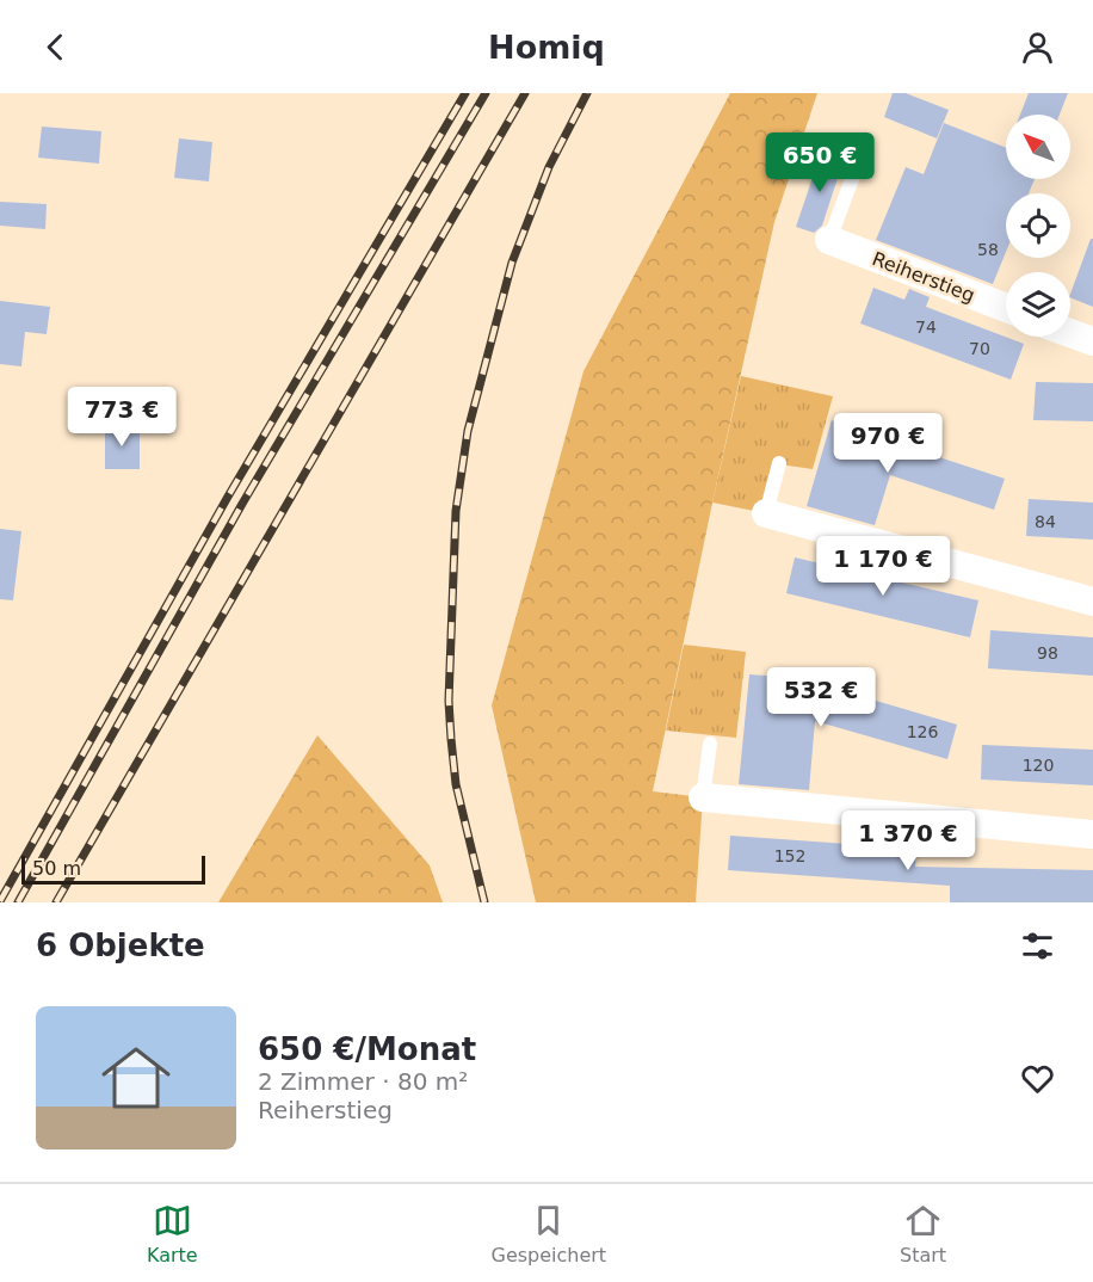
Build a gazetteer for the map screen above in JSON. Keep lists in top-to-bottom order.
{
  "streets": {
    "street": ["Reiherstieg"]
  },
  "house_numbers": [
    "58",
    "74",
    "70",
    "84",
    "98",
    "126",
    "120",
    "152"
  ],
  "scale_bar": "50 m",
  "north": "top left",
  "page": {
    "header": "Homiq",
    "price": [
      "650 €",
      "773 €",
      "970 €",
      "1 170 €",
      "532 €",
      "1 370 €"
    ],
    "scale": "50 m",
    "heading": "6 Objekte",
    "list": [
      {
        "name": "650 €/Monat",
        "note": "2 Zimmer · 80 m² · Reiherstieg"
      }
    ],
    "tabs": ["Karte", "Gespeichert", "Start"]
  }
}
